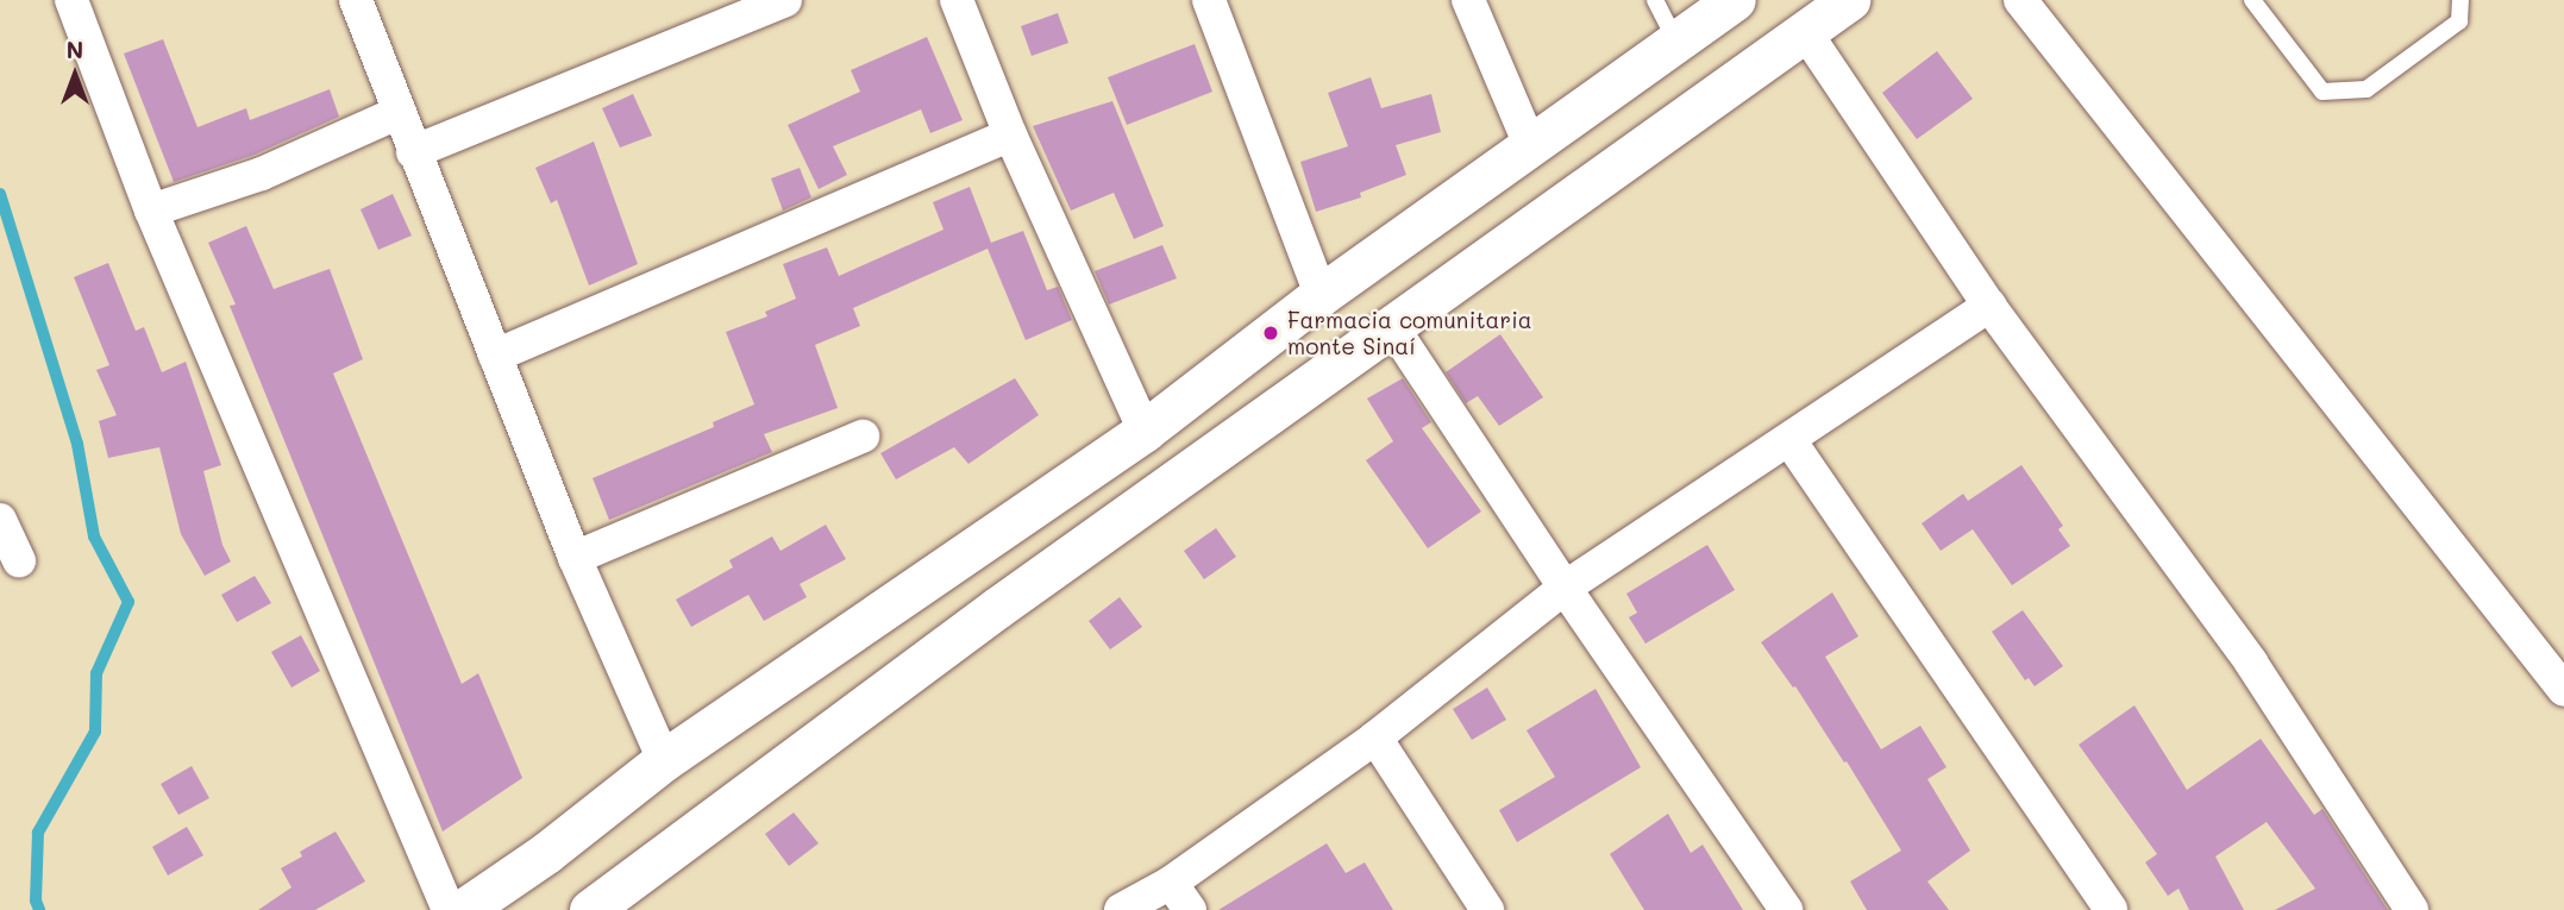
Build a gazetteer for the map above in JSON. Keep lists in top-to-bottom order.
{
  "places": ["Farmacia comunitaria monte Sinaí"],
  "north": "top"
}
